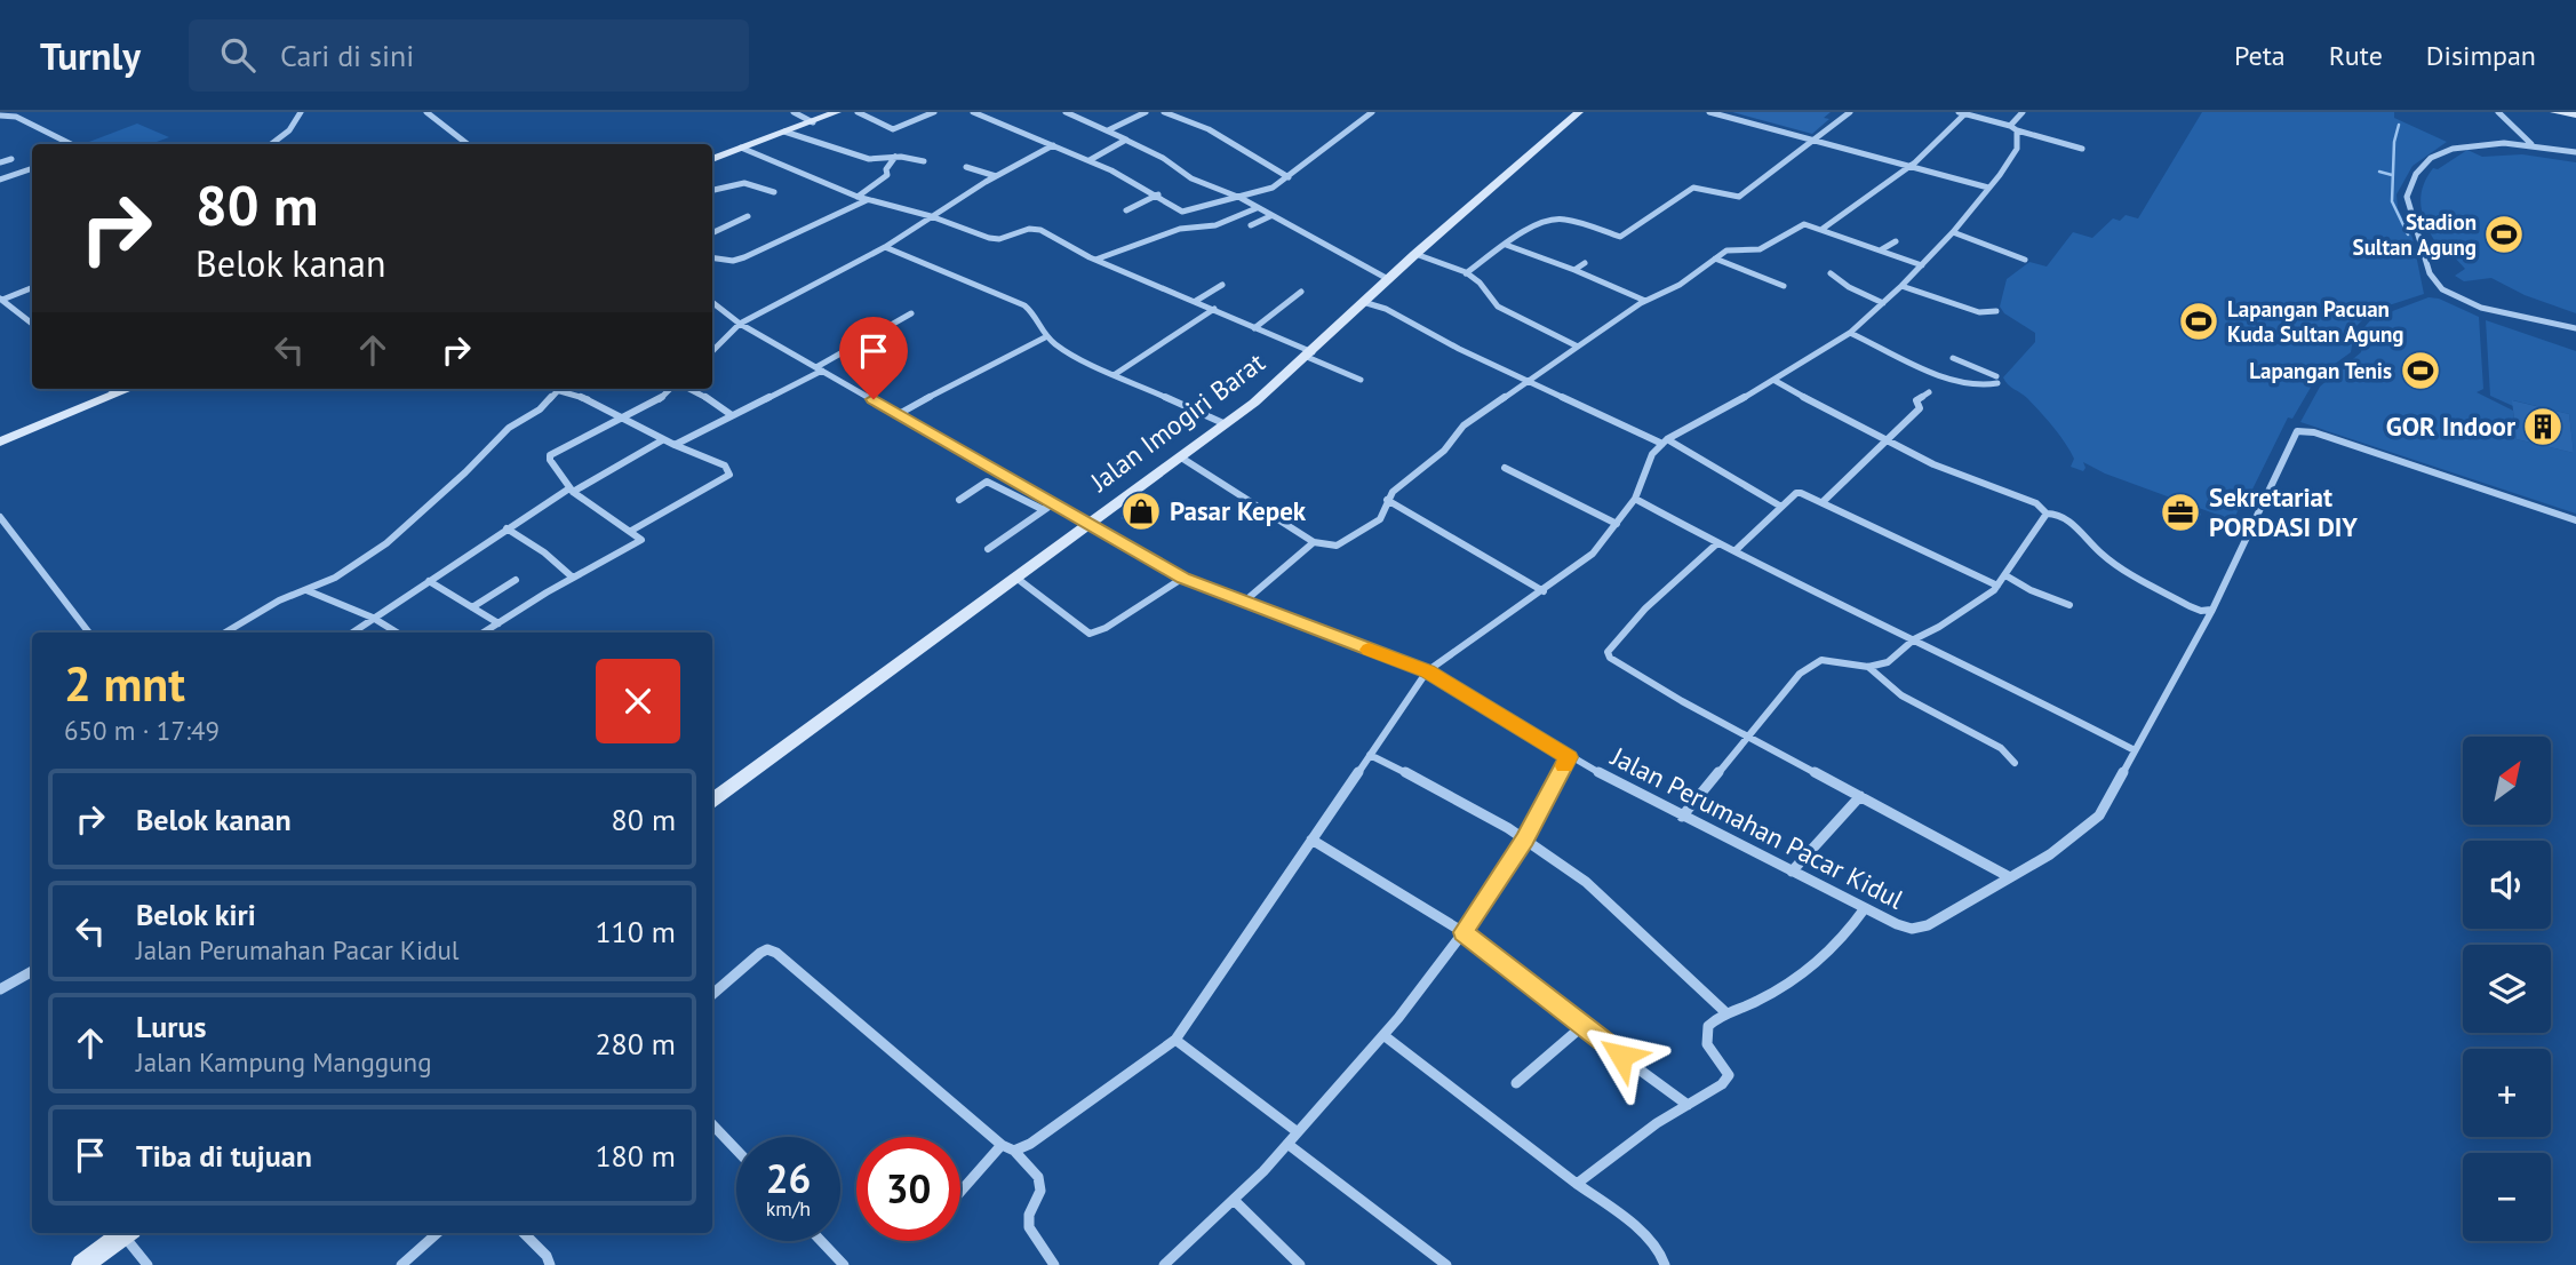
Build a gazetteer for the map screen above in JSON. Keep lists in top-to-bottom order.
{
  "streets": {
    "main road": ["Jalan Imogiri Barat"],
    "street": ["Jalan Perumahan Pacar Kidul"]
  },
  "crossings": [
    ["Jalan Imogiri Barat", "Jalan Perumahan Pacar Kidul"]
  ],
  "places": {
    "sports": ["Stadion Sultan Agung", "Lapangan Pacuan Kuda Sultan Agung", "Lapangan Tenis"],
    "building": ["GOR Indoor"],
    "shop": ["Pasar Kepek"],
    "office": ["Sekretariat PORDASI DIY"]
  },
  "north": "top right",
  "page": {
    "header": "Turnly",
    "search": "Cari di sini",
    "nav": ["Peta", "Rute", "Disimpan"],
    "turn": ["80 m", "Belok kanan"],
    "heading": ["2 mnt", "650 m · 17:49"],
    "map_buttons": ["+", "−"],
    "list": [
      {
        "name": "Belok kanan",
        "value": "80 m"
      },
      {
        "name": "Belok kiri",
        "note": "Jalan Perumahan Pacar Kidul",
        "value": "110 m"
      },
      {
        "name": "Lurus",
        "note": "Jalan Kampung Manggung",
        "value": "280 m"
      },
      {
        "name": "Tiba di tujuan",
        "value": "180 m"
      }
    ],
    "speed": "26 km/h",
    "limit": "30"
  }
}
